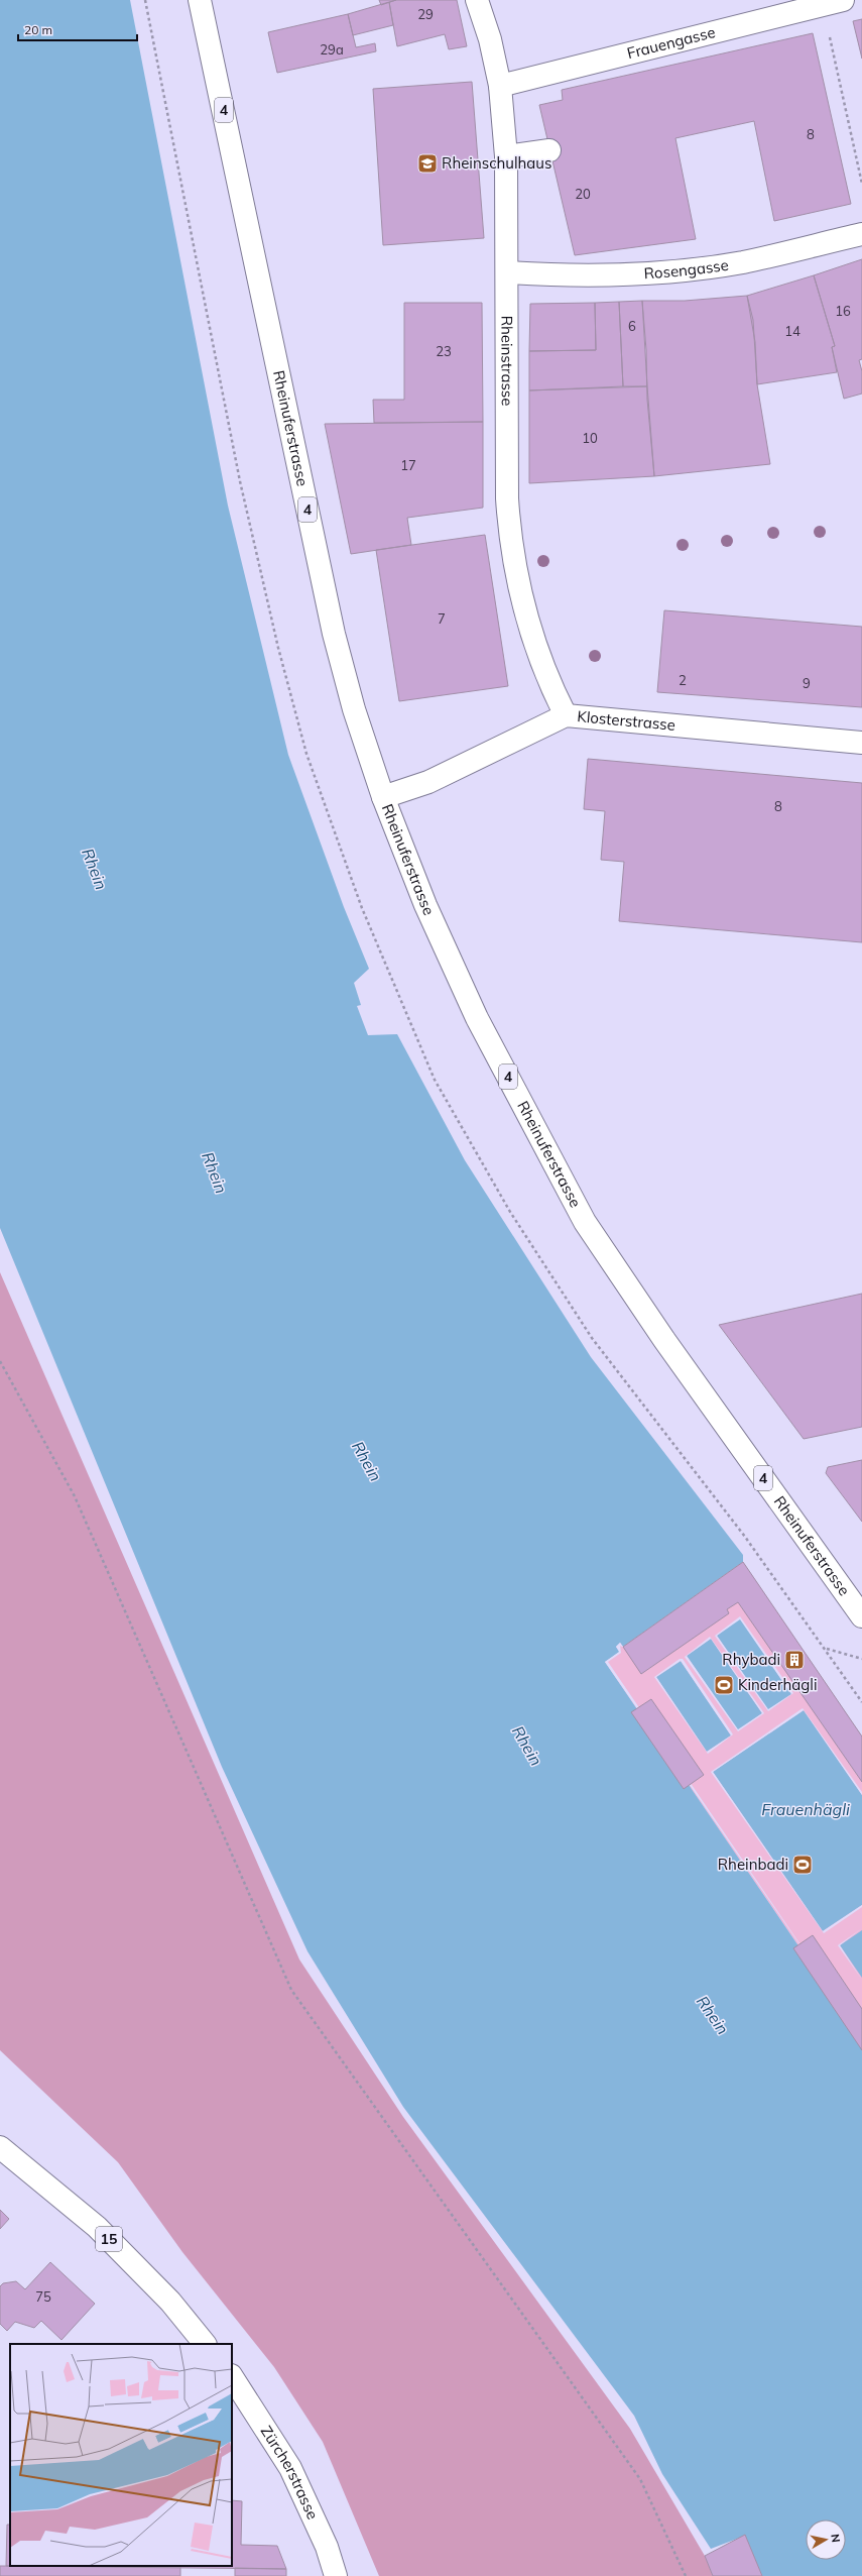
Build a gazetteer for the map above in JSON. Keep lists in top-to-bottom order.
{
  "streets": {
    "main road": [
      "Frauengasse",
      "4",
      "Rosengasse",
      "Rheinstrasse",
      "Rheinuferstrasse",
      "Klosterstrasse",
      "15",
      "Zürcherstrasse"
    ]
  },
  "crossings": [
    ["Frauengasse", "Rheinstrasse"],
    ["Rosengasse", "Rheinstrasse"],
    ["Rheinstrasse", "Klosterstrasse"],
    ["Rheinuferstrasse", "Klosterstrasse"]
  ],
  "water": ["Rhein", "Frauenhägli"],
  "places": {
    "school or university": ["Rheinschulhaus"],
    "building": ["Rhybadi"],
    "sports": ["Kinderhägli", "Rheinbadi"]
  },
  "house_numbers": [
    "29",
    "29a",
    "8",
    "20",
    "16",
    "6",
    "14",
    "23",
    "10",
    "17",
    "7",
    "2",
    "9",
    "8",
    "75"
  ],
  "scale_bar": "20 m",
  "north": "right"
}
